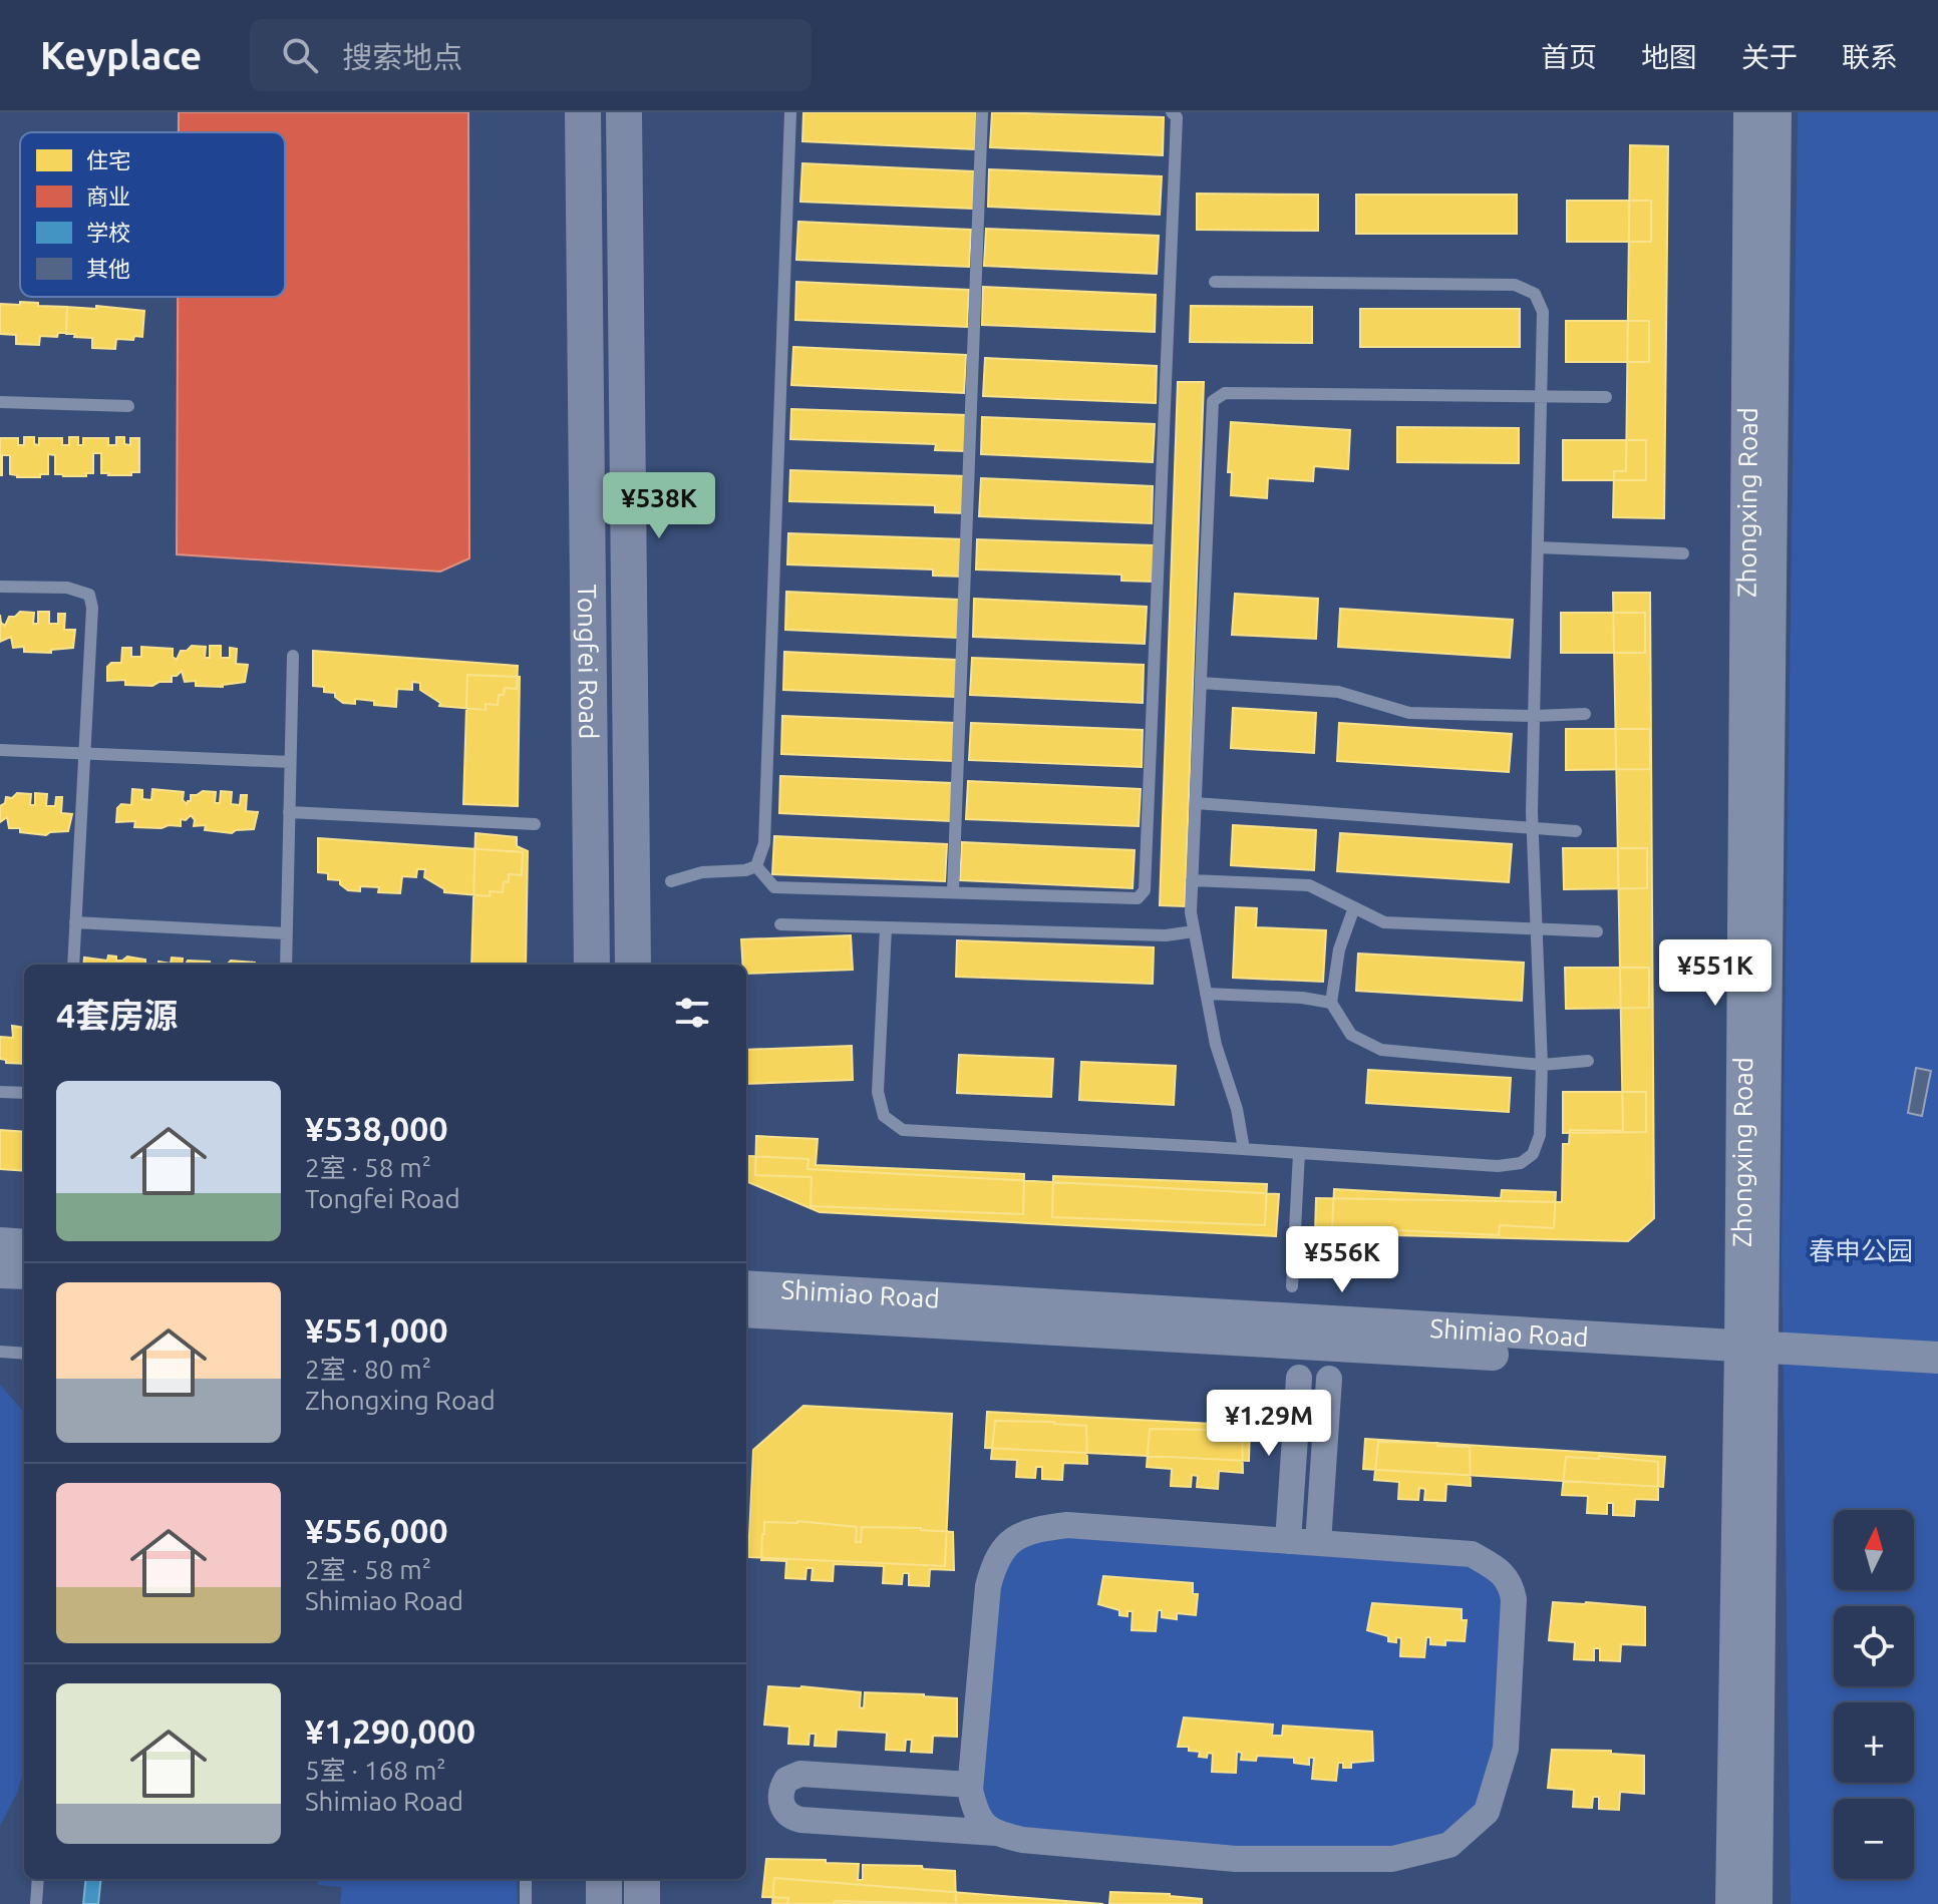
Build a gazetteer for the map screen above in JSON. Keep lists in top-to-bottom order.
{
  "streets": {
    "main road": ["Tongfei Road"],
    "street": ["Zhongxing Road", "Shimiao Road"]
  },
  "crossings": [
    ["Zhongxing Road", "Shimiao Road"]
  ],
  "parks": ["春申公园"],
  "legend": [
    "住宅",
    "商业",
    "学校",
    "其他"
  ],
  "north": "top",
  "page": {
    "header": "Keyplace",
    "search": "搜索地点",
    "nav": [
      "首页",
      "地图",
      "关于",
      "联系"
    ],
    "price": [
      "¥538K",
      "¥551K",
      "¥556K",
      "¥1.29M"
    ],
    "heading": "4套房源",
    "list": [
      {
        "name": "¥538,000",
        "note": "2室 · 58 m² · Tongfei Road"
      },
      {
        "name": "¥551,000",
        "note": "2室 · 80 m² · Zhongxing Road"
      },
      {
        "name": "¥556,000",
        "note": "2室 · 58 m² · Shimiao Road"
      },
      {
        "name": "¥1,290,000",
        "note": "5室 · 168 m² · Shimiao Road"
      }
    ],
    "map_buttons": ["+", "−"]
  }
}
